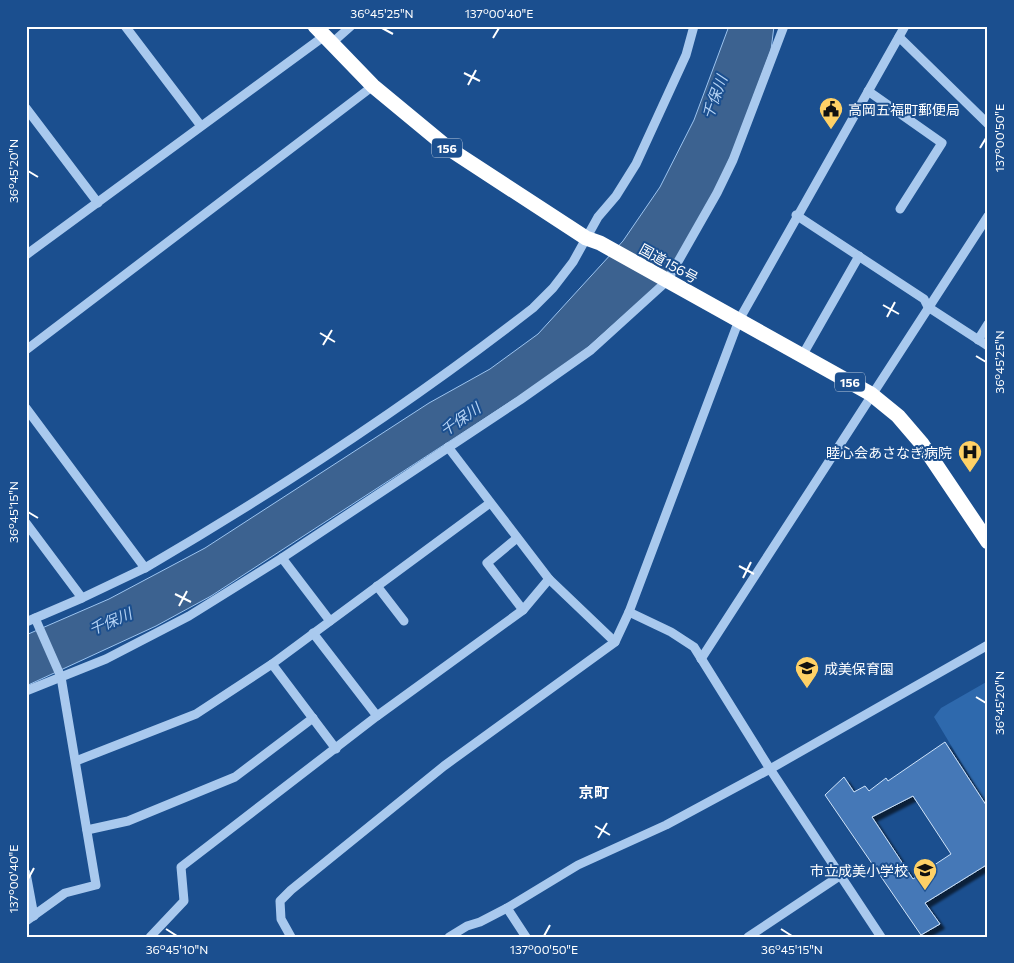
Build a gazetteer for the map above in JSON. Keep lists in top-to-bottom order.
{
  "streets": {
    "highway": ["156", "国道156号"]
  },
  "districts": ["京町"],
  "water": ["千保川"],
  "places": {
    "public building": ["高岡五福町郵便局"],
    "hospital": ["睦心会あさなぎ病院"],
    "school or university": ["成美保育園", "市立成美小学校"]
  },
  "coordinates": [
    "36°45'25\"N",
    "137°00'40\"E",
    "137°00'50\"E",
    "36°45'20\"N",
    "36°45'15\"N",
    "36°45'10\"N"
  ]
}
